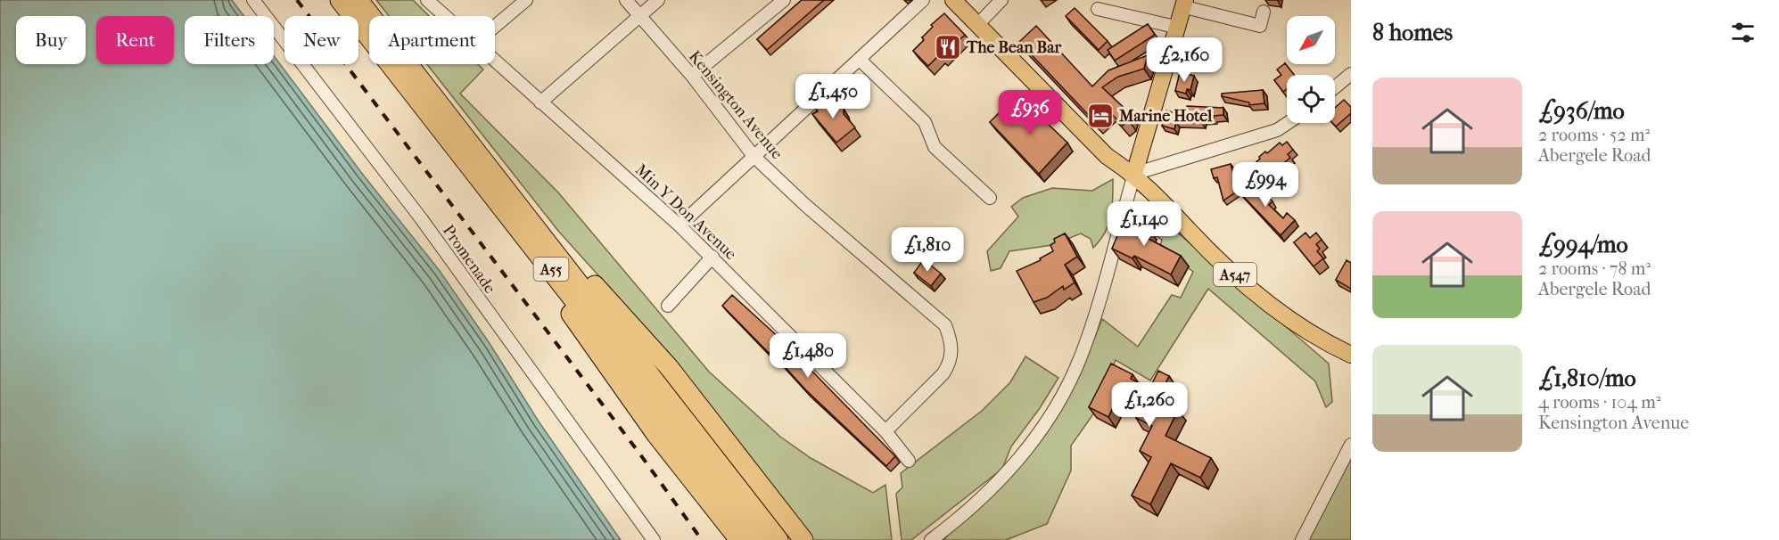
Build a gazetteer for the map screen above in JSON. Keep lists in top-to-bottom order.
{
  "streets": {
    "highway": ["A55"],
    "main road": ["A547"],
    "street": ["Kensington Avenue", "Min Y Don Avenue", "Promenade"]
  },
  "crossings": [
    ["Kensington Avenue", "Min Y Don Avenue"]
  ],
  "places": {
    "restaurant": ["The Bean Bar"],
    "hotel": ["Marine Hotel"]
  },
  "north": "bottom left",
  "page": {
    "heading": "8 homes",
    "chip": [
      "Buy",
      "Rent",
      "Filters",
      "New",
      "Apartment"
    ],
    "price": [
      "£2,160",
      "£1,450",
      "£936",
      "£994",
      "£1,140",
      "£1,810",
      "£1,480",
      "£1,260"
    ],
    "list": [
      {
        "name": "£936/mo",
        "note": "2 rooms · 52 m² · Abergele Road"
      },
      {
        "name": "£994/mo",
        "note": "2 rooms · 78 m² · Abergele Road"
      },
      {
        "name": "£1,810/mo",
        "note": "4 rooms · 104 m² · Kensington Avenue"
      }
    ]
  }
}
